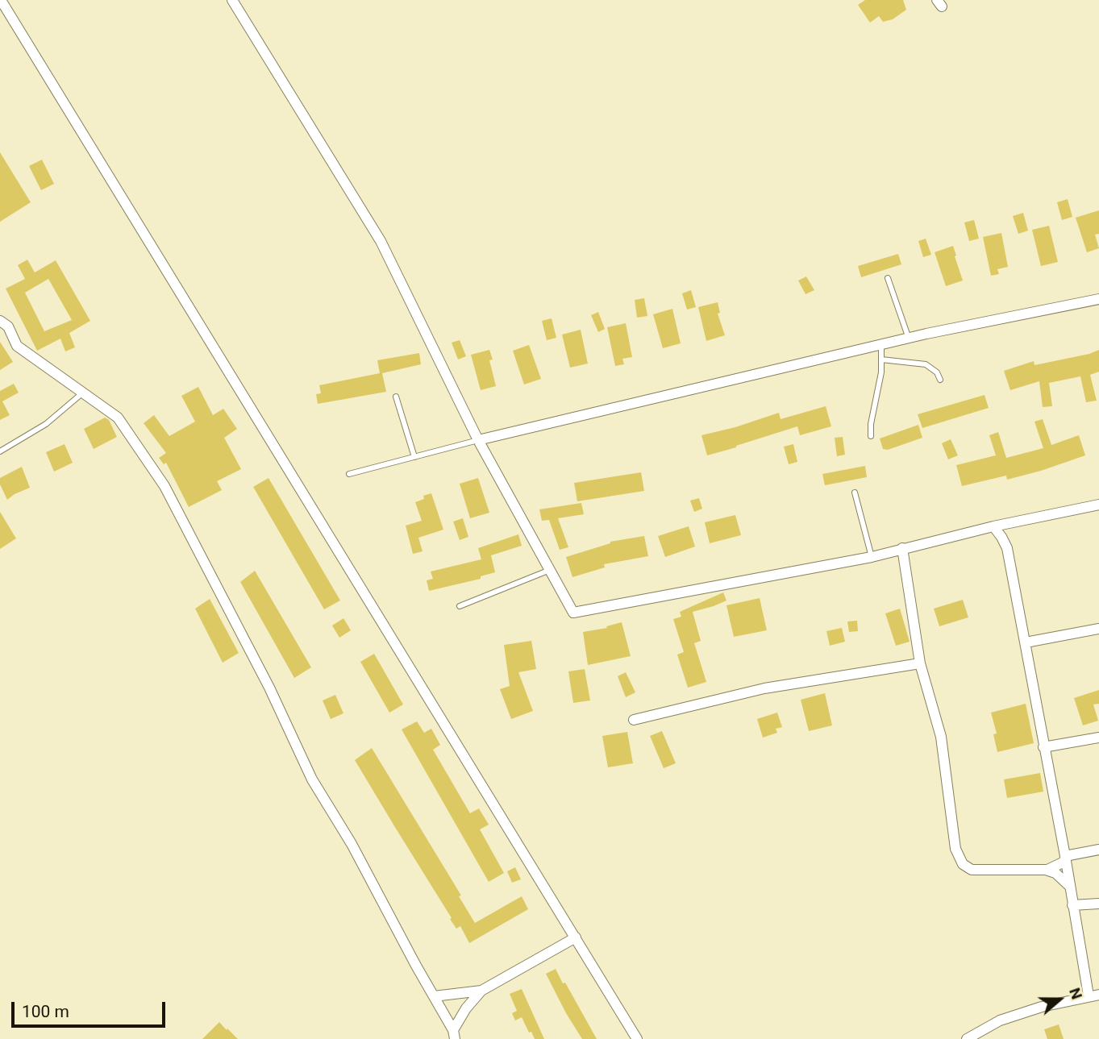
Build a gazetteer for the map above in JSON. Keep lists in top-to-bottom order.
{
  "scale_bar": "100 m",
  "north": "right"
}
